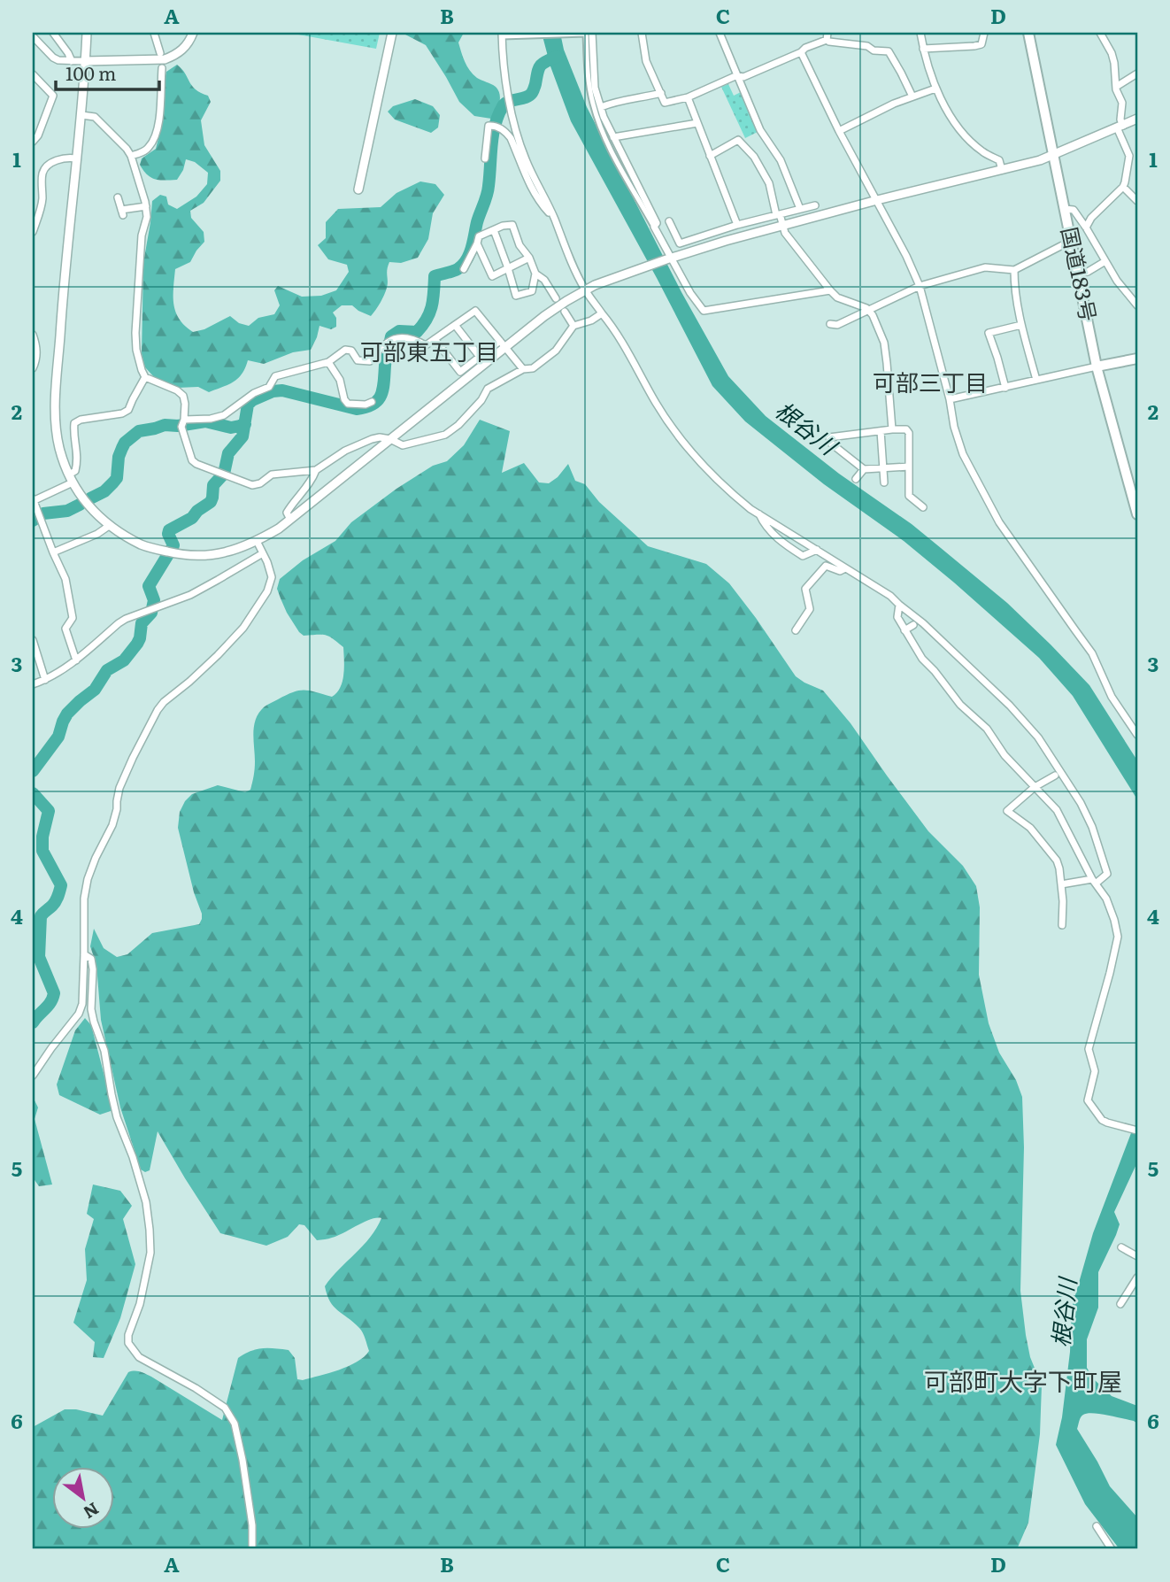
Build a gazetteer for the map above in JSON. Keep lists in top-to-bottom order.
{
  "streets": {
    "highway": ["国道183号"]
  },
  "districts": ["可部東五丁目", "可部三丁目", "可部町大字下町屋"],
  "water": ["根谷川"],
  "scale_bar": "100 m",
  "north": "bottom right",
  "grid": {
    "columns": [
      "A",
      "B",
      "C",
      "D"
    ],
    "rows": [
      "1",
      "2",
      "3",
      "4",
      "5",
      "6"
    ]
  }
}
